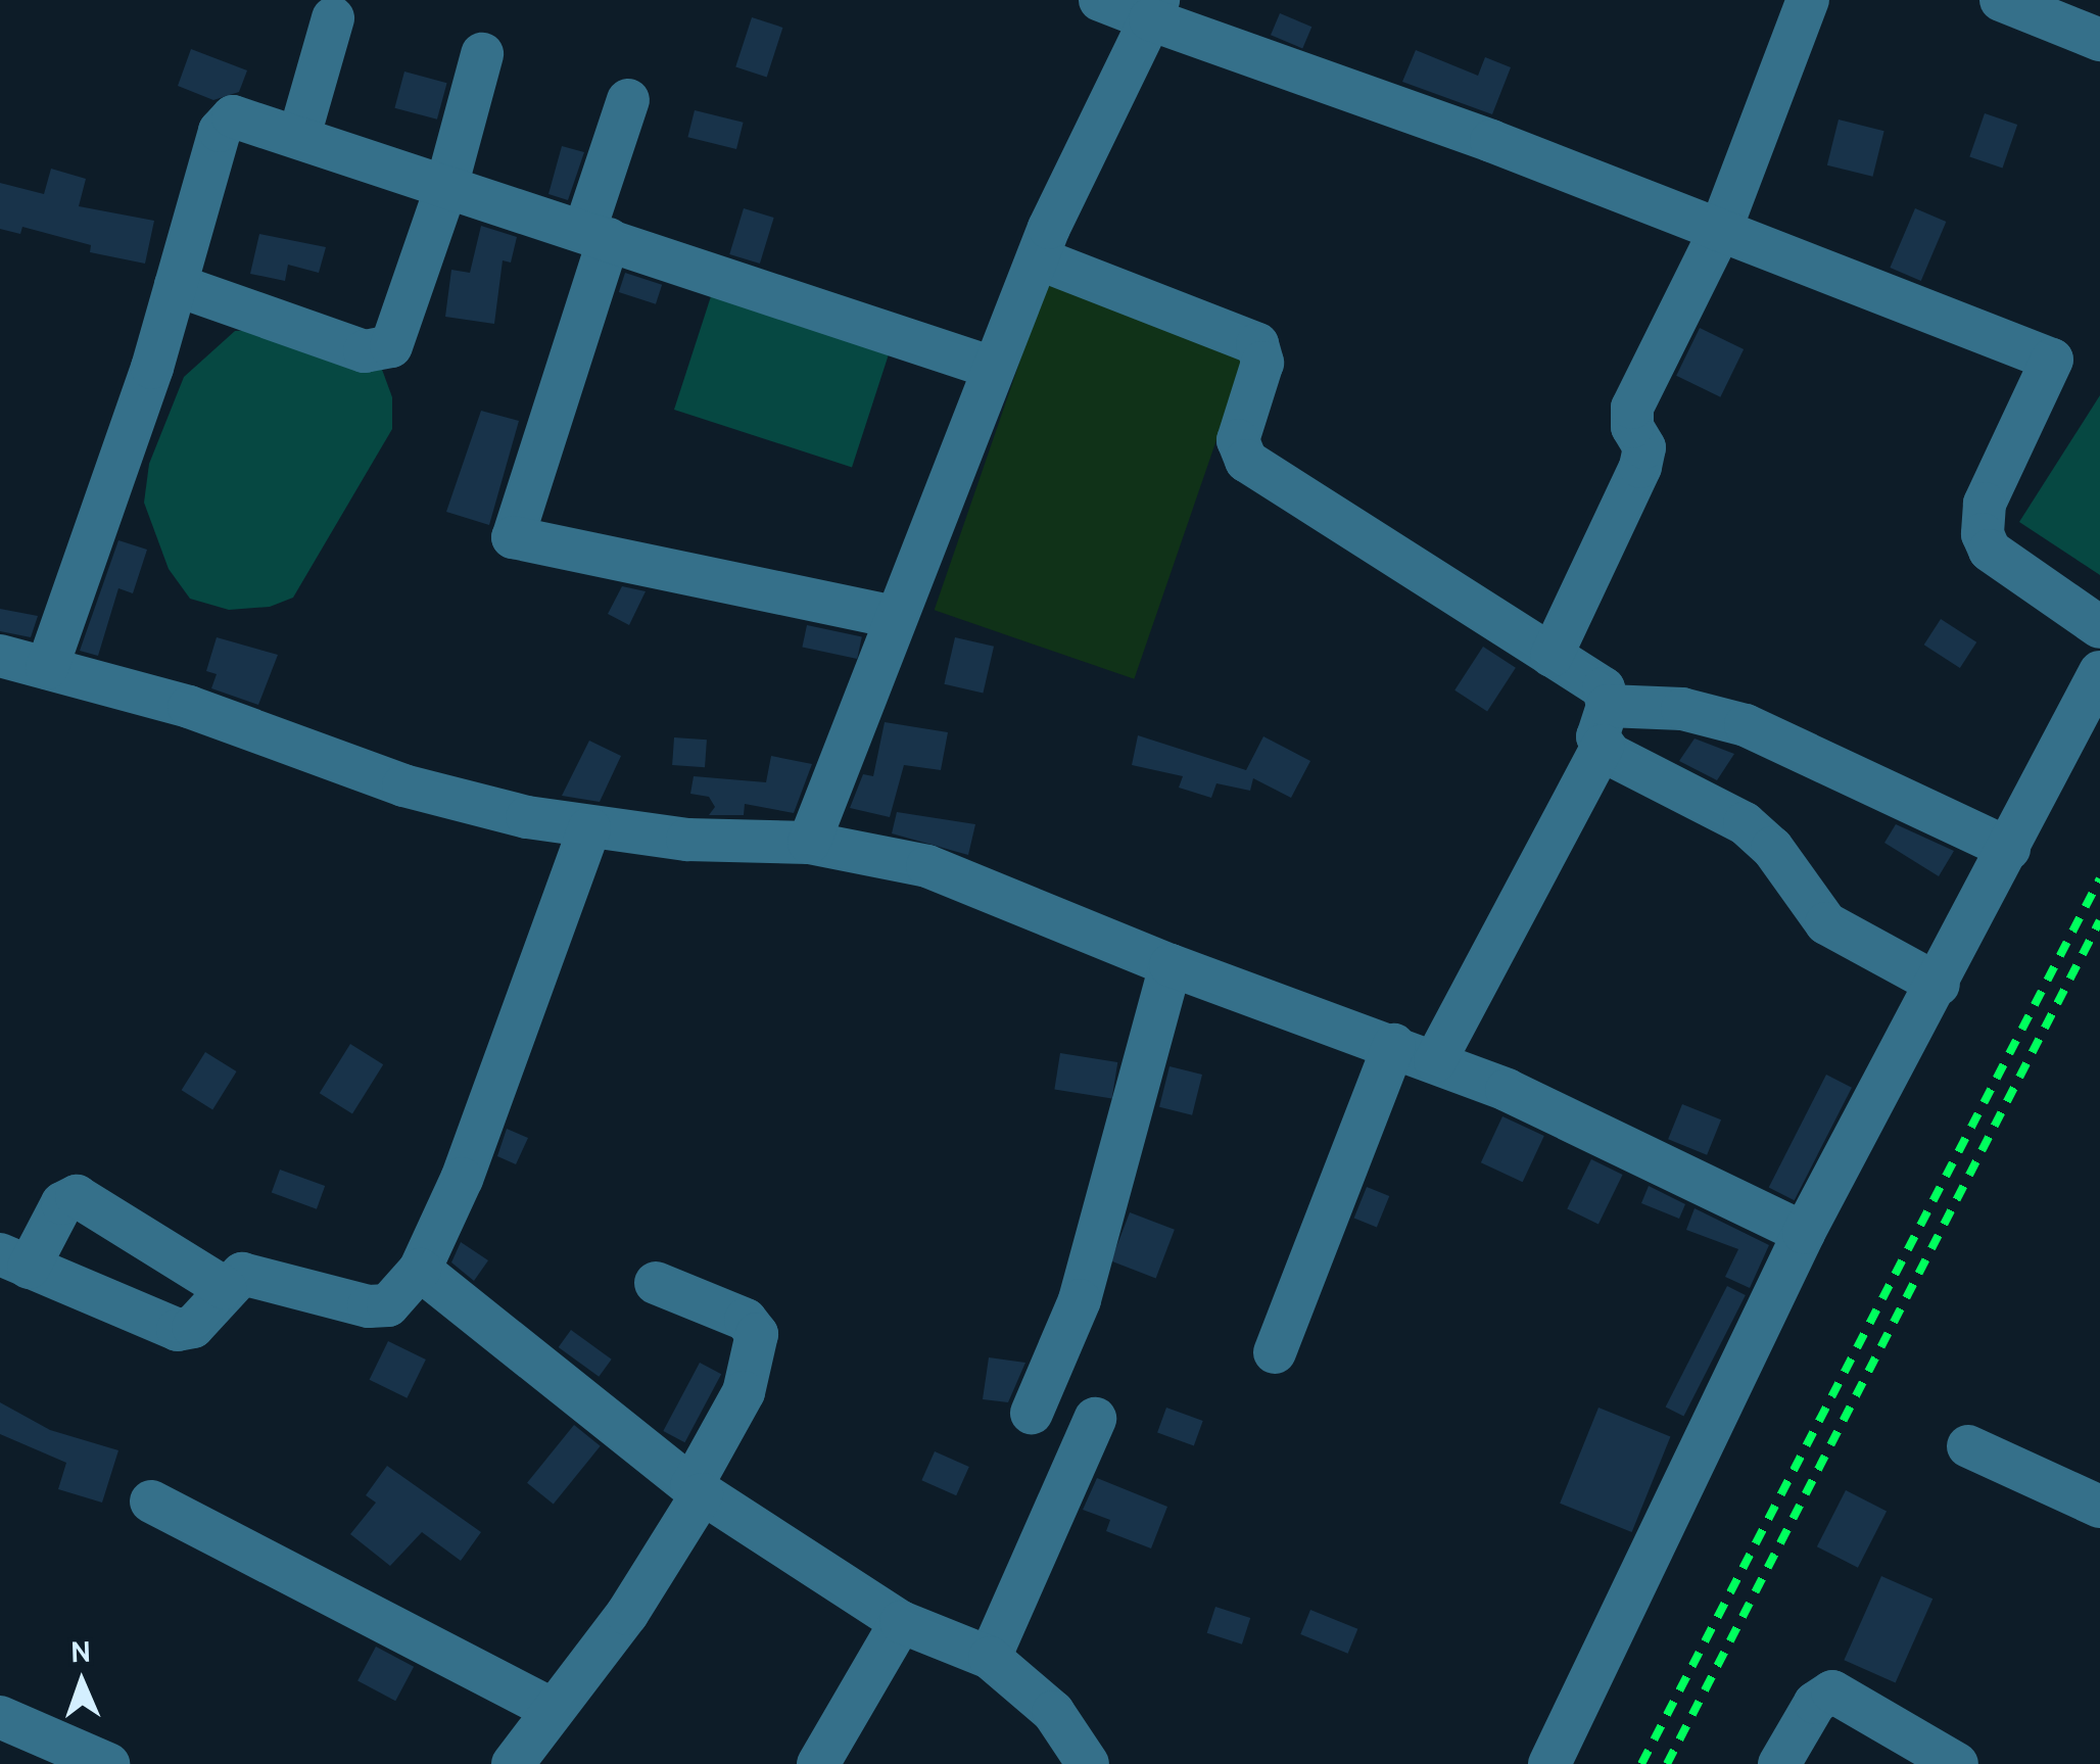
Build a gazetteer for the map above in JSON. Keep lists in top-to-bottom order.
{
  "north": "top"
}
